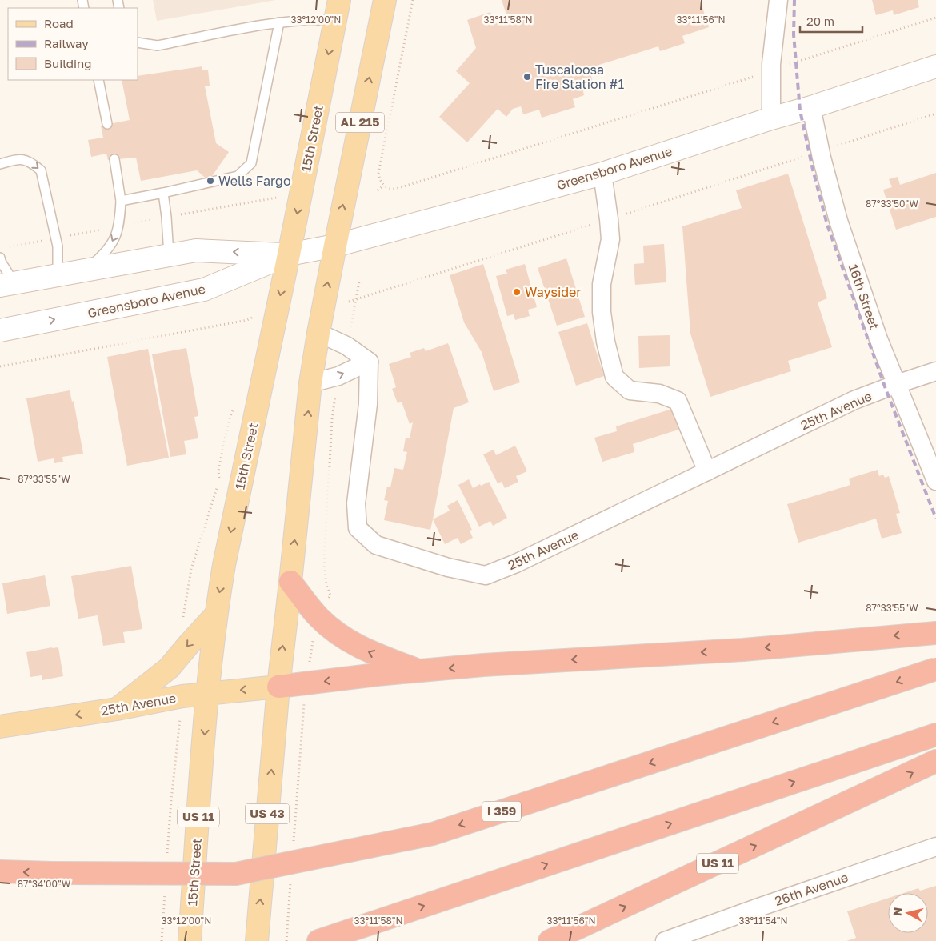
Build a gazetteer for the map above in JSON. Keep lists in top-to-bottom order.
{
  "streets": {
    "highway": ["I 359", "US 11"],
    "main road": [
      "AL 215",
      "15th Street",
      "Greensboro Avenue",
      "25th Avenue",
      "US 43"
    ],
    "street": ["16th Street", "26th Avenue"]
  },
  "crossings": [
    ["AL 215", "Greensboro Avenue"],
    ["15th Street", "Greensboro Avenue"],
    ["15th Street", "25th Avenue"],
    ["Greensboro Avenue", "16th Street"],
    ["16th Street", "25th Avenue"],
    ["25th Avenue", "US 43"]
  ],
  "places": ["Tuscaloosa Fire Station #1", "Wells Fargo", "Waysider"],
  "legend": ["Road", "Railway", "Building"],
  "scale_bar": "20 m",
  "north": "left",
  "coordinates": [
    "33°12'00\"N",
    "33°11'58\"N",
    "33°11'56\"N",
    "87°33'50\"W",
    "87°33'55\"W",
    "87°34'00\"W",
    "33°11'54\"N"
  ]
}
